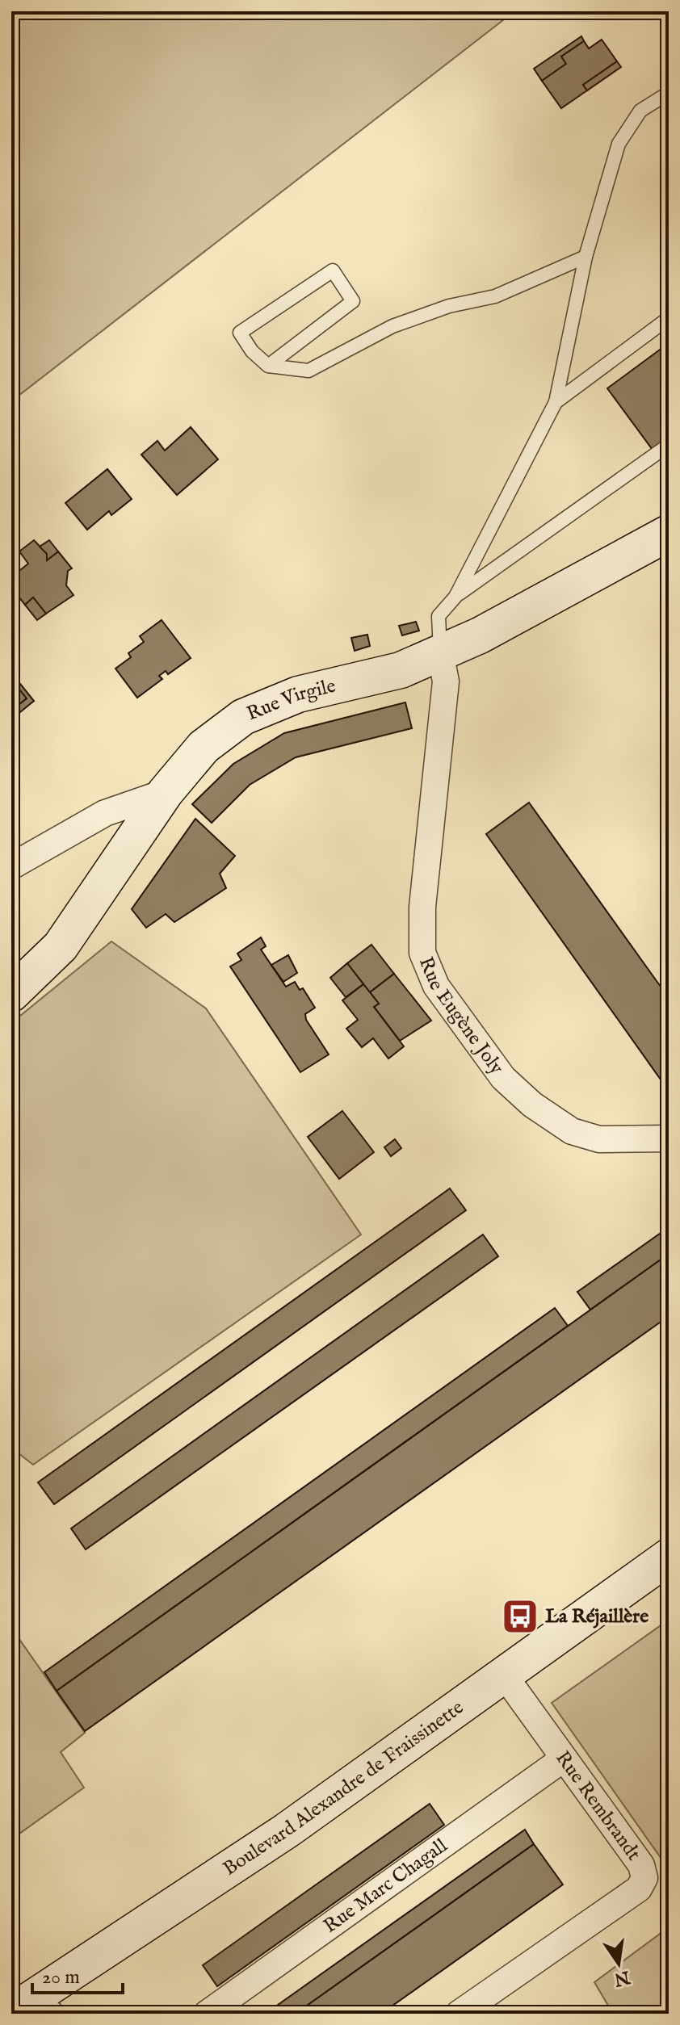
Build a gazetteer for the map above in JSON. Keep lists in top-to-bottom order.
{
  "streets": {
    "street": [
      "Rue Virgile",
      "Rue Eugène Joly",
      "Boulevard Alexandre de Fraissinette",
      "Rue Rembrandt",
      "Rue Marc Chagall"
    ]
  },
  "crossings": [
    ["Rue Virgile", "Rue Eugène Joly"],
    ["Boulevard Alexandre de Fraissinette", "Rue Rembrandt"],
    ["Rue Rembrandt", "Rue Marc Chagall"]
  ],
  "places": {
    "bus stop": ["La Réjaillère"]
  },
  "scale_bar": "20 m",
  "north": "bottom"
}
